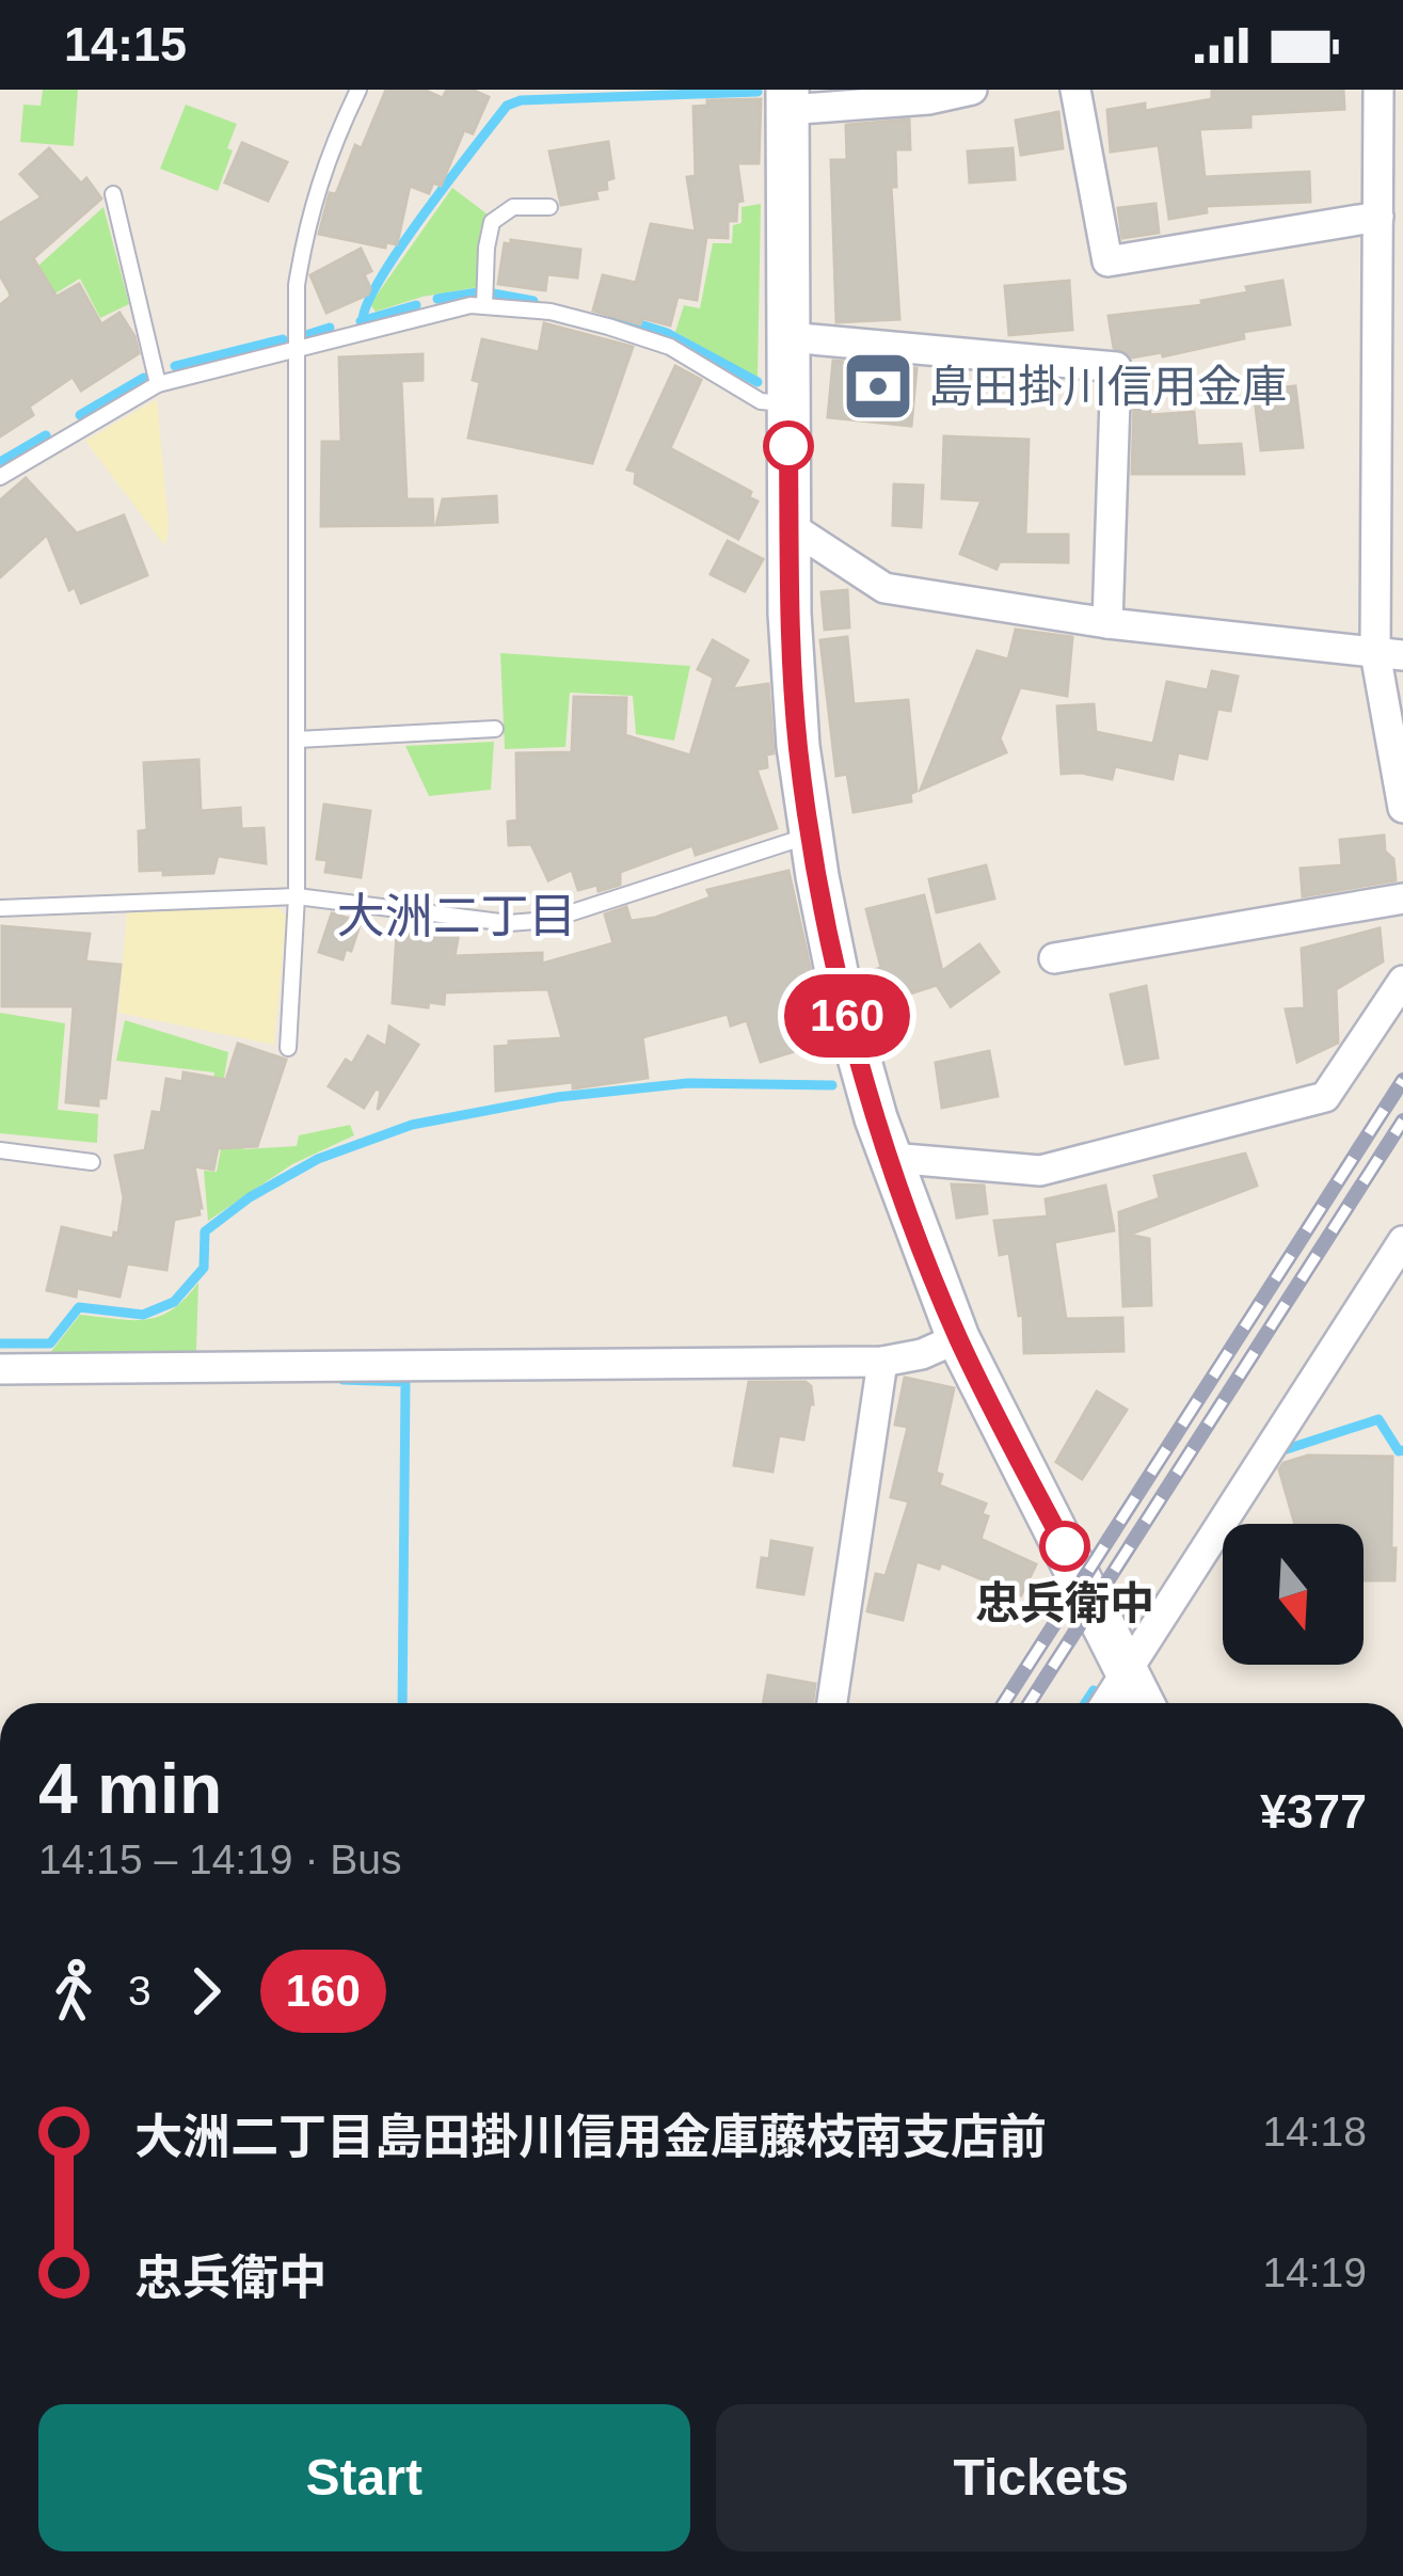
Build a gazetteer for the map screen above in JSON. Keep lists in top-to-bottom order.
{
  "districts": ["大洲二丁目"],
  "places": {
    "bank": ["島田掛川信用金庫"],
    "other": ["忠兵衛中"]
  },
  "lines": ["bus line 160"],
  "north": "bottom",
  "page": {
    "status": "14:15",
    "on_map": "160",
    "heading": ["4 min", "14:15 – 14:19 · Bus", "¥377"],
    "legs": ["3", "160"],
    "list": [
      {
        "name": "大洲二丁目島田掛川信用金庫藤枝南支店前",
        "value": "14:18"
      },
      {
        "name": "忠兵衛中",
        "value": "14:19"
      }
    ],
    "buttons": ["Start", "Tickets"]
  }
}
